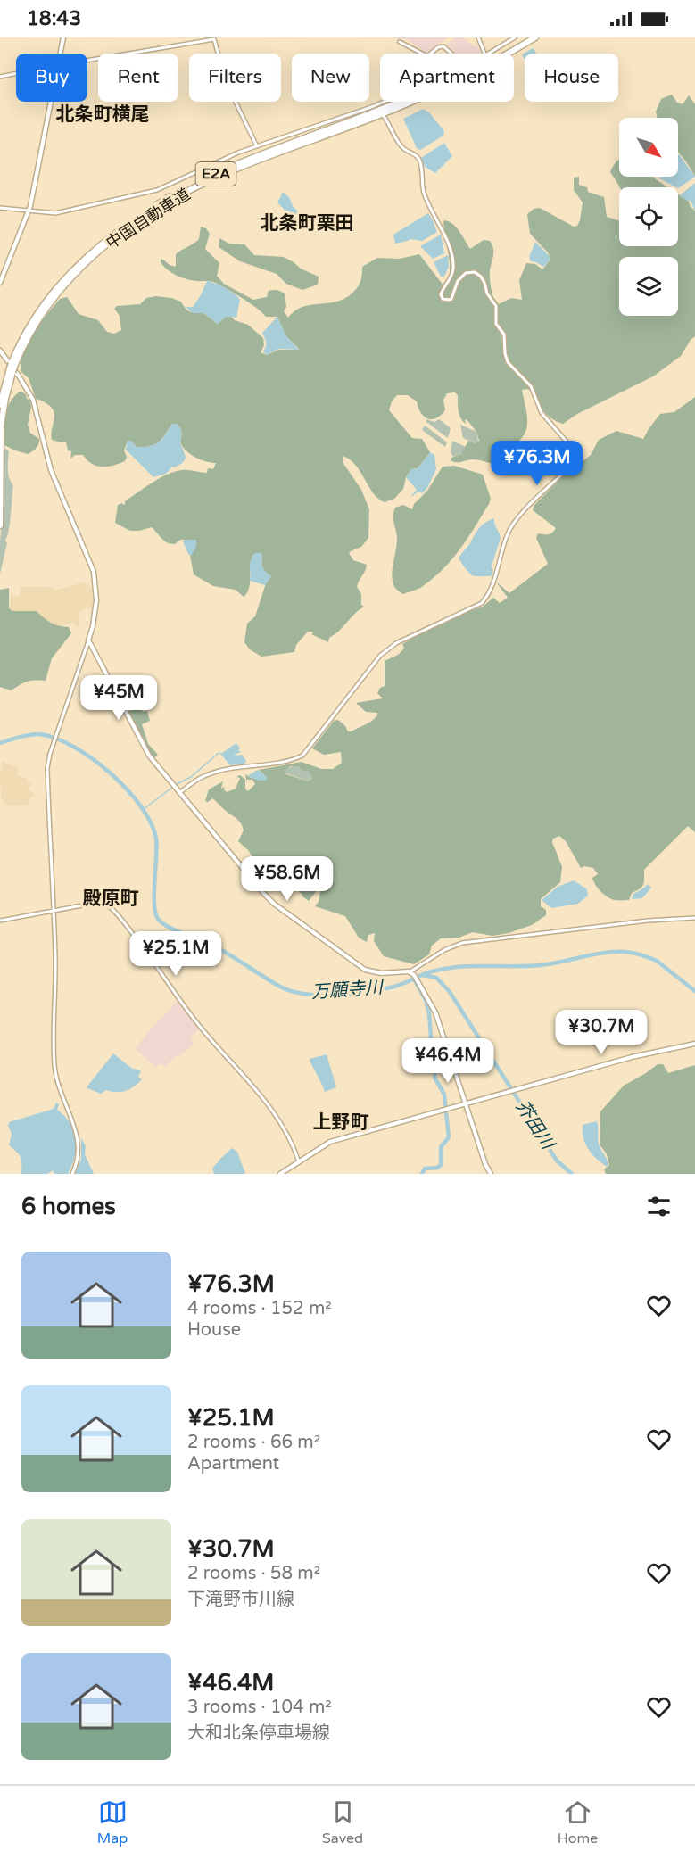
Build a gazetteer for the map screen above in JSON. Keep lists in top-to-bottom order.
{
  "streets": {
    "highway": ["E2A", "中国自動車道"]
  },
  "districts": [
    "北条町横尾",
    "北条町栗田",
    "殿原町",
    "上野町"
  ],
  "water": ["万願寺川", "芥田川"],
  "north": "bottom right",
  "page": {
    "status": "18:43",
    "chip": [
      "Buy",
      "Rent",
      "Filters",
      "New",
      "Apartment",
      "House"
    ],
    "price": [
      "¥76.3M",
      "¥45M",
      "¥58.6M",
      "¥25.1M",
      "¥30.7M",
      "¥46.4M"
    ],
    "heading": "6 homes",
    "list": [
      {
        "name": "¥76.3M",
        "note": "4 rooms · 152 m² · House"
      },
      {
        "name": "¥25.1M",
        "note": "2 rooms · 66 m² · Apartment"
      },
      {
        "name": "¥30.7M",
        "note": "2 rooms · 58 m² · 下滝野市川線"
      },
      {
        "name": "¥46.4M",
        "note": "3 rooms · 104 m² · 大和北条停車場線"
      }
    ],
    "tabs": ["Map", "Saved", "Home"]
  }
}
